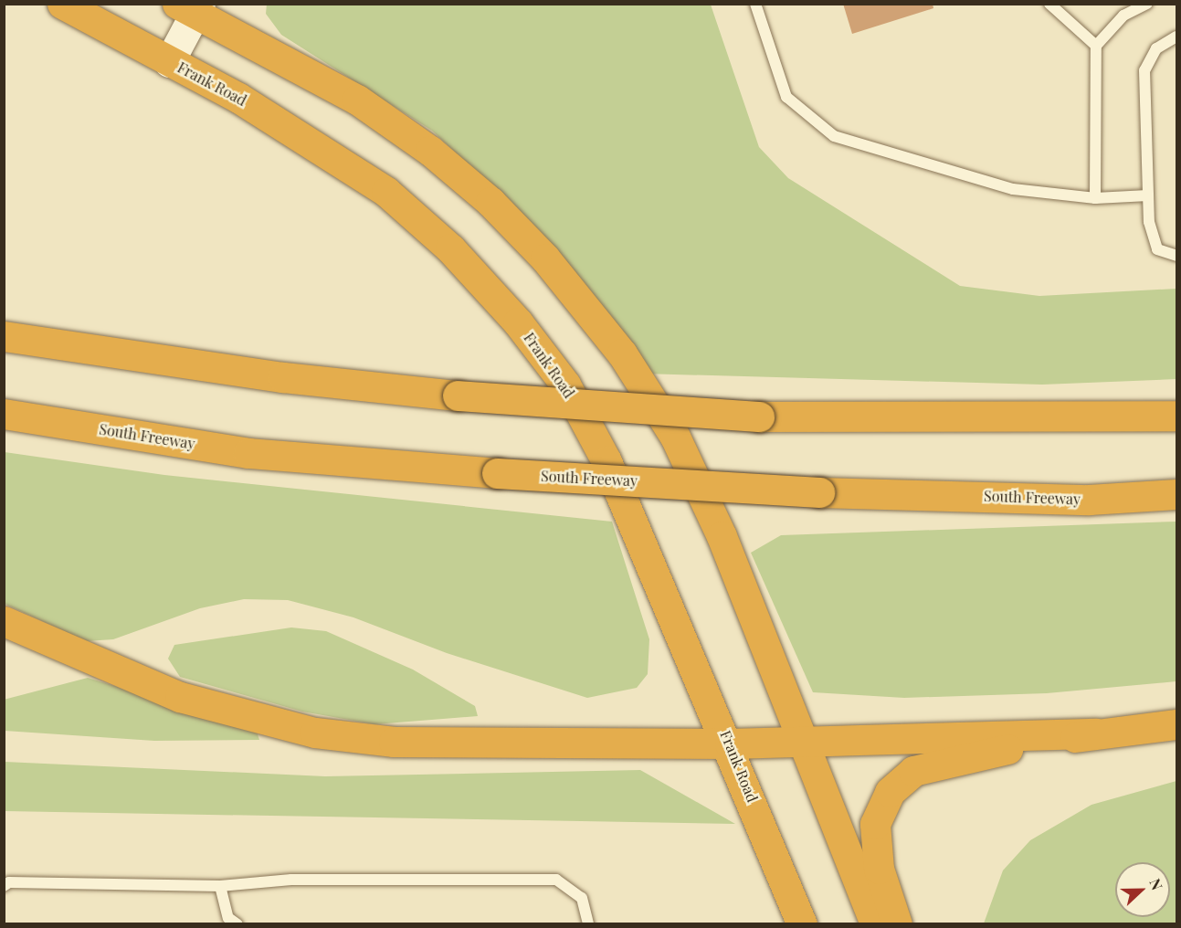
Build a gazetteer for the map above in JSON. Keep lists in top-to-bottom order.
{
  "streets": {
    "highway": ["Frank Road", "South Freeway"]
  },
  "north": "right"
}
